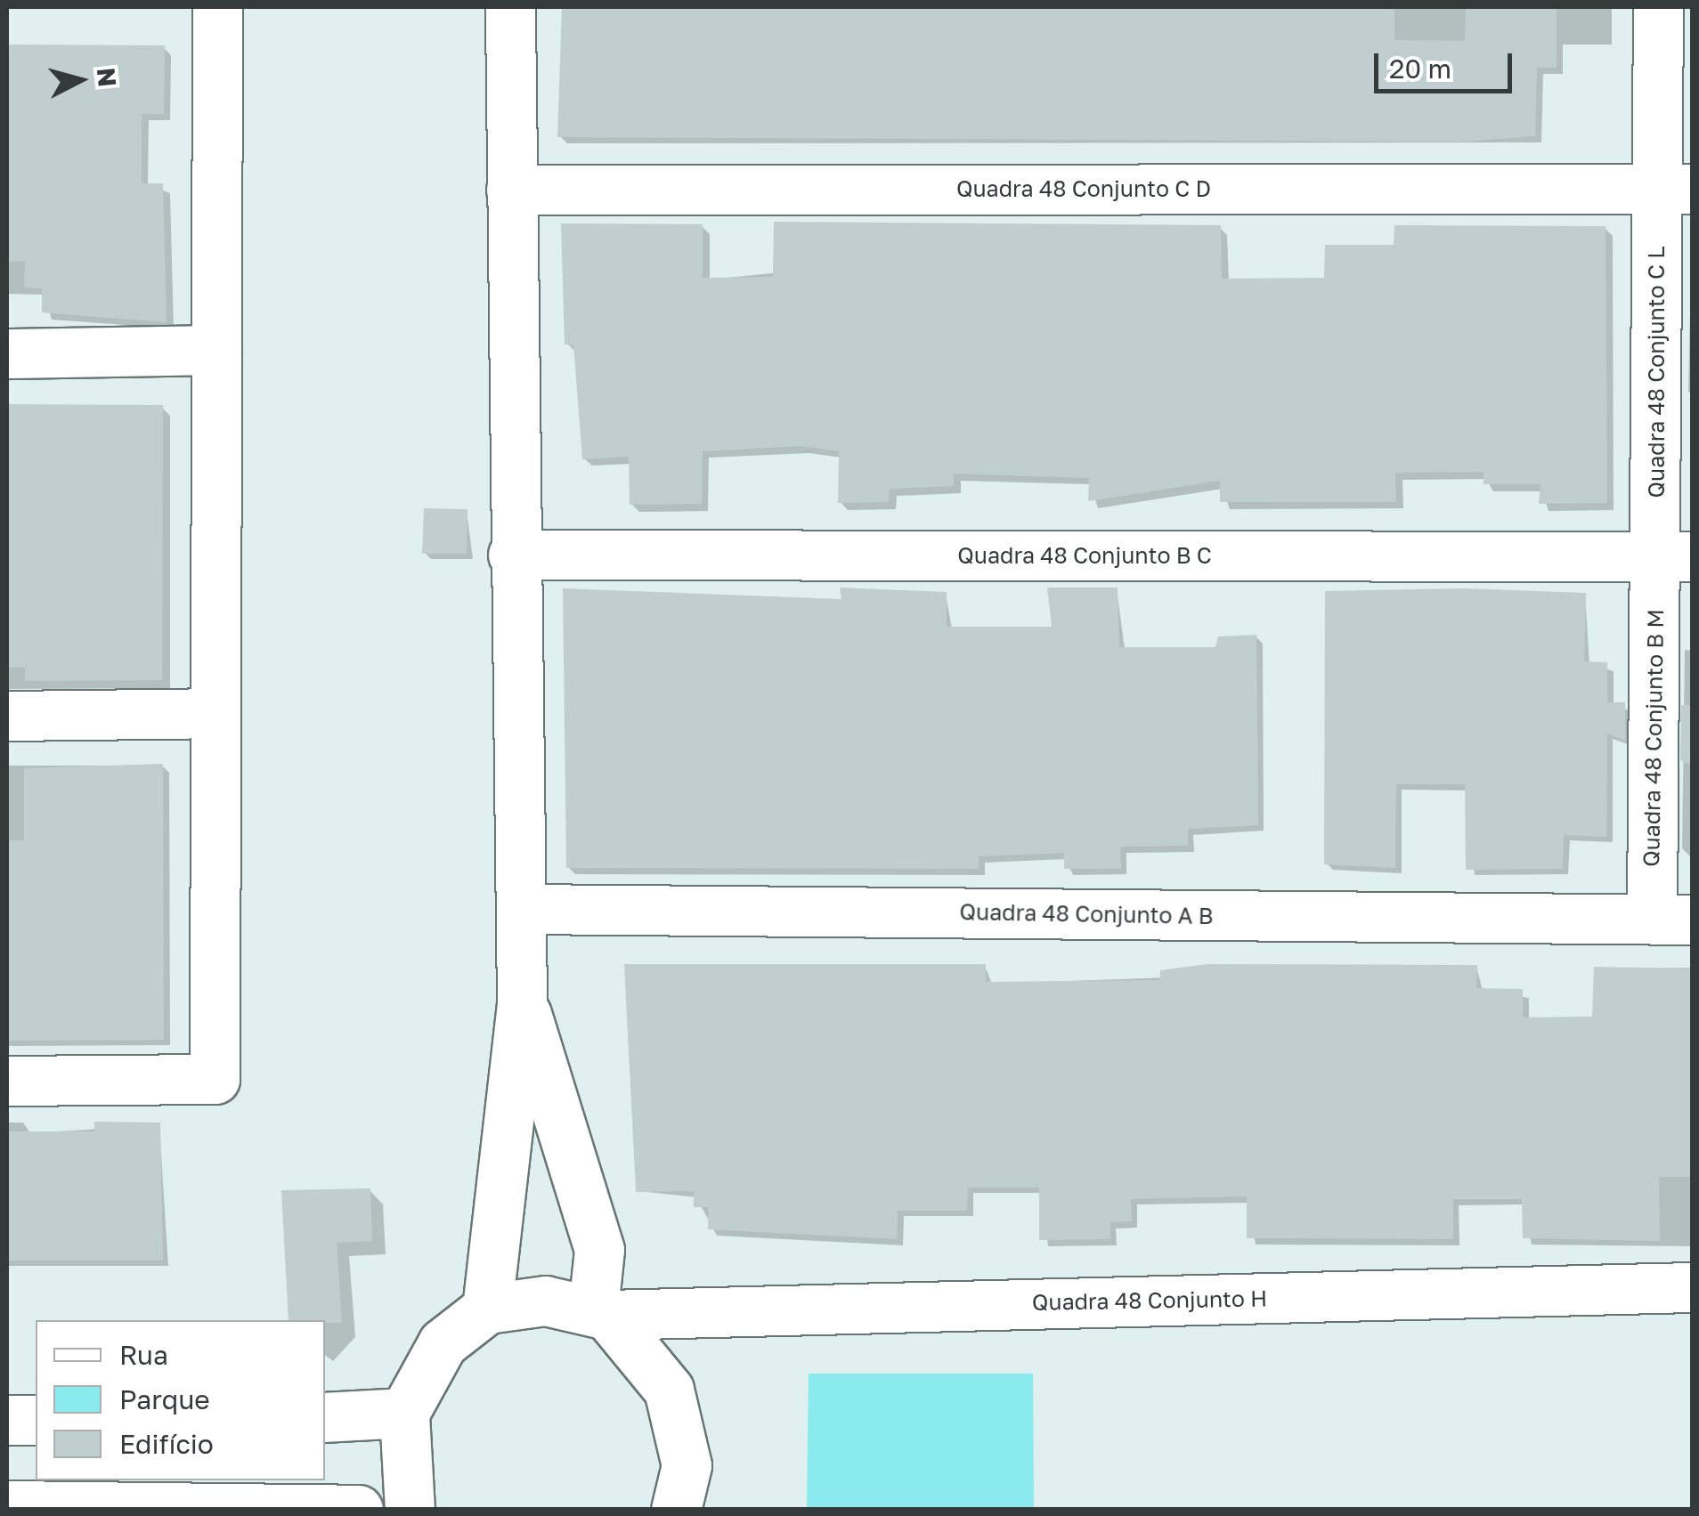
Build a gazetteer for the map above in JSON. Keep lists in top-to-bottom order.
{
  "streets": {
    "street": [
      "Quadra 48 Conjunto C D",
      "Quadra 48 Conjunto C L",
      "Quadra 48 Conjunto B C",
      "Quadra 48 Conjunto B M",
      "Quadra 48 Conjunto A B",
      "Quadra 48 Conjunto H"
    ]
  },
  "crossings": [
    ["Quadra 48 Conjunto C D", "Quadra 48 Conjunto C L"],
    ["Quadra 48 Conjunto C L", "Quadra 48 Conjunto B C"],
    ["Quadra 48 Conjunto C L", "Quadra 48 Conjunto B M"],
    ["Quadra 48 Conjunto B C", "Quadra 48 Conjunto B M"],
    ["Quadra 48 Conjunto B M", "Quadra 48 Conjunto A B"]
  ],
  "legend": ["Rua", "Parque", "Edifício"],
  "scale_bar": "20 m",
  "north": "right"
}
